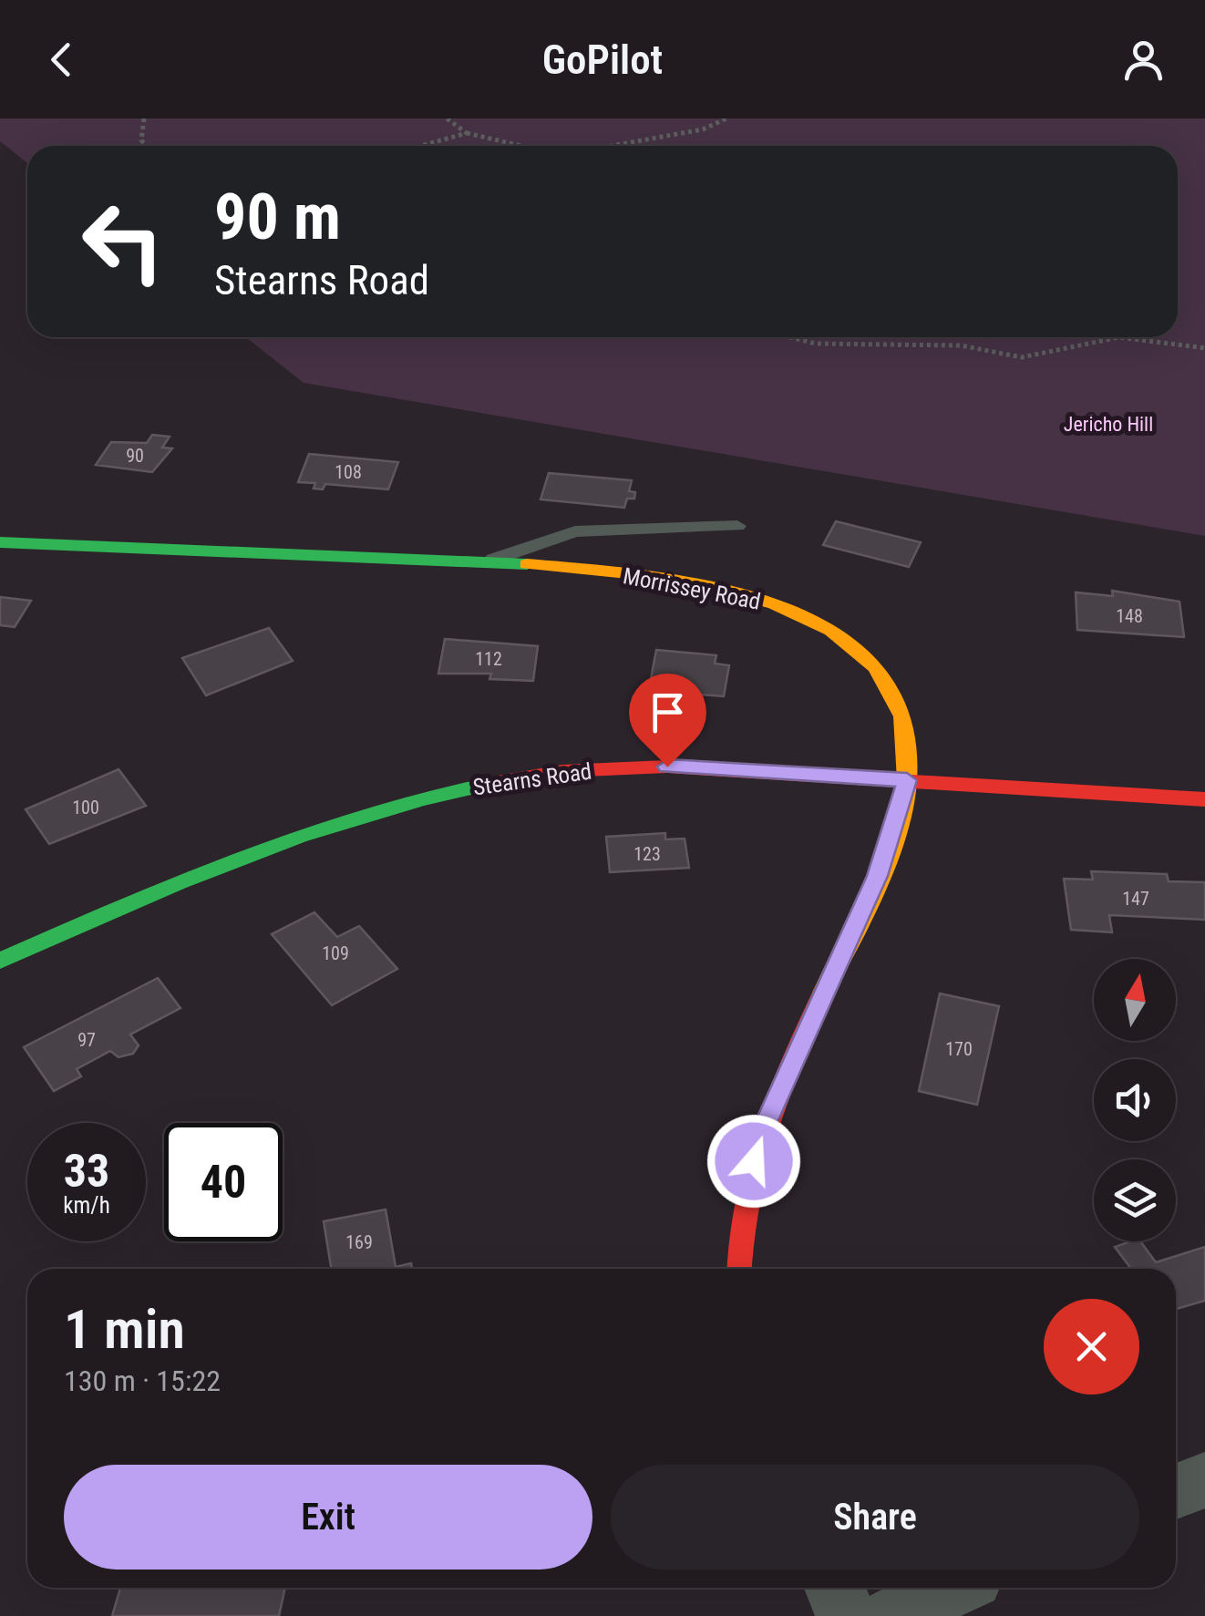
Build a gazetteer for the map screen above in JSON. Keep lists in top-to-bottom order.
{
  "streets": {
    "street": ["Morrissey Road", "Stearns Road"]
  },
  "crossings": [
    ["Morrissey Road", "Stearns Road"]
  ],
  "parks": ["Jericho Hill"],
  "house_numbers": [
    "90",
    "108",
    "148",
    "112",
    "100",
    "123",
    "147",
    "109",
    "97",
    "170",
    "169"
  ],
  "north": "top",
  "page": {
    "header": "GoPilot",
    "turn": ["90 m", "Stearns Road"],
    "speed": "33 km/h",
    "limit": "40",
    "heading": ["1 min", "130 m · 15:22"],
    "buttons": ["Exit", "Share"]
  }
}
